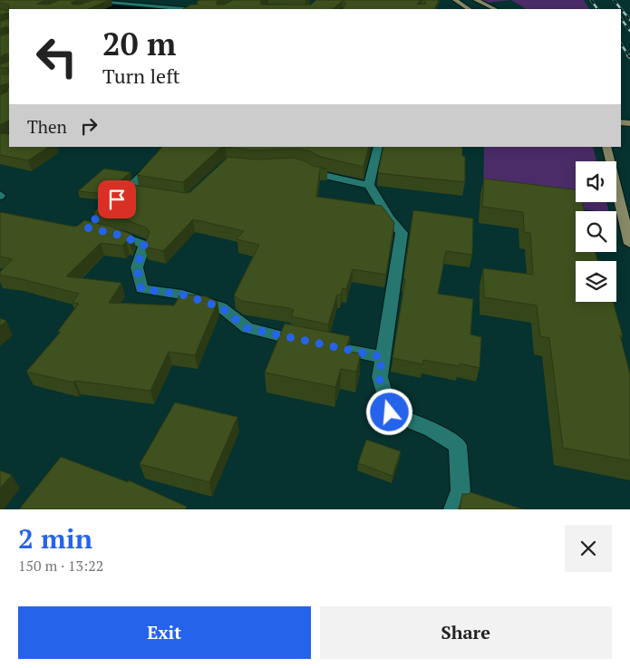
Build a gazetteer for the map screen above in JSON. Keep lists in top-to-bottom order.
{
  "page": {
    "turn": ["20 m", "Turn left"],
    "then": "Then",
    "heading": ["2 min", "150 m · 13:22"],
    "buttons": ["Exit", "Share"]
  }
}
